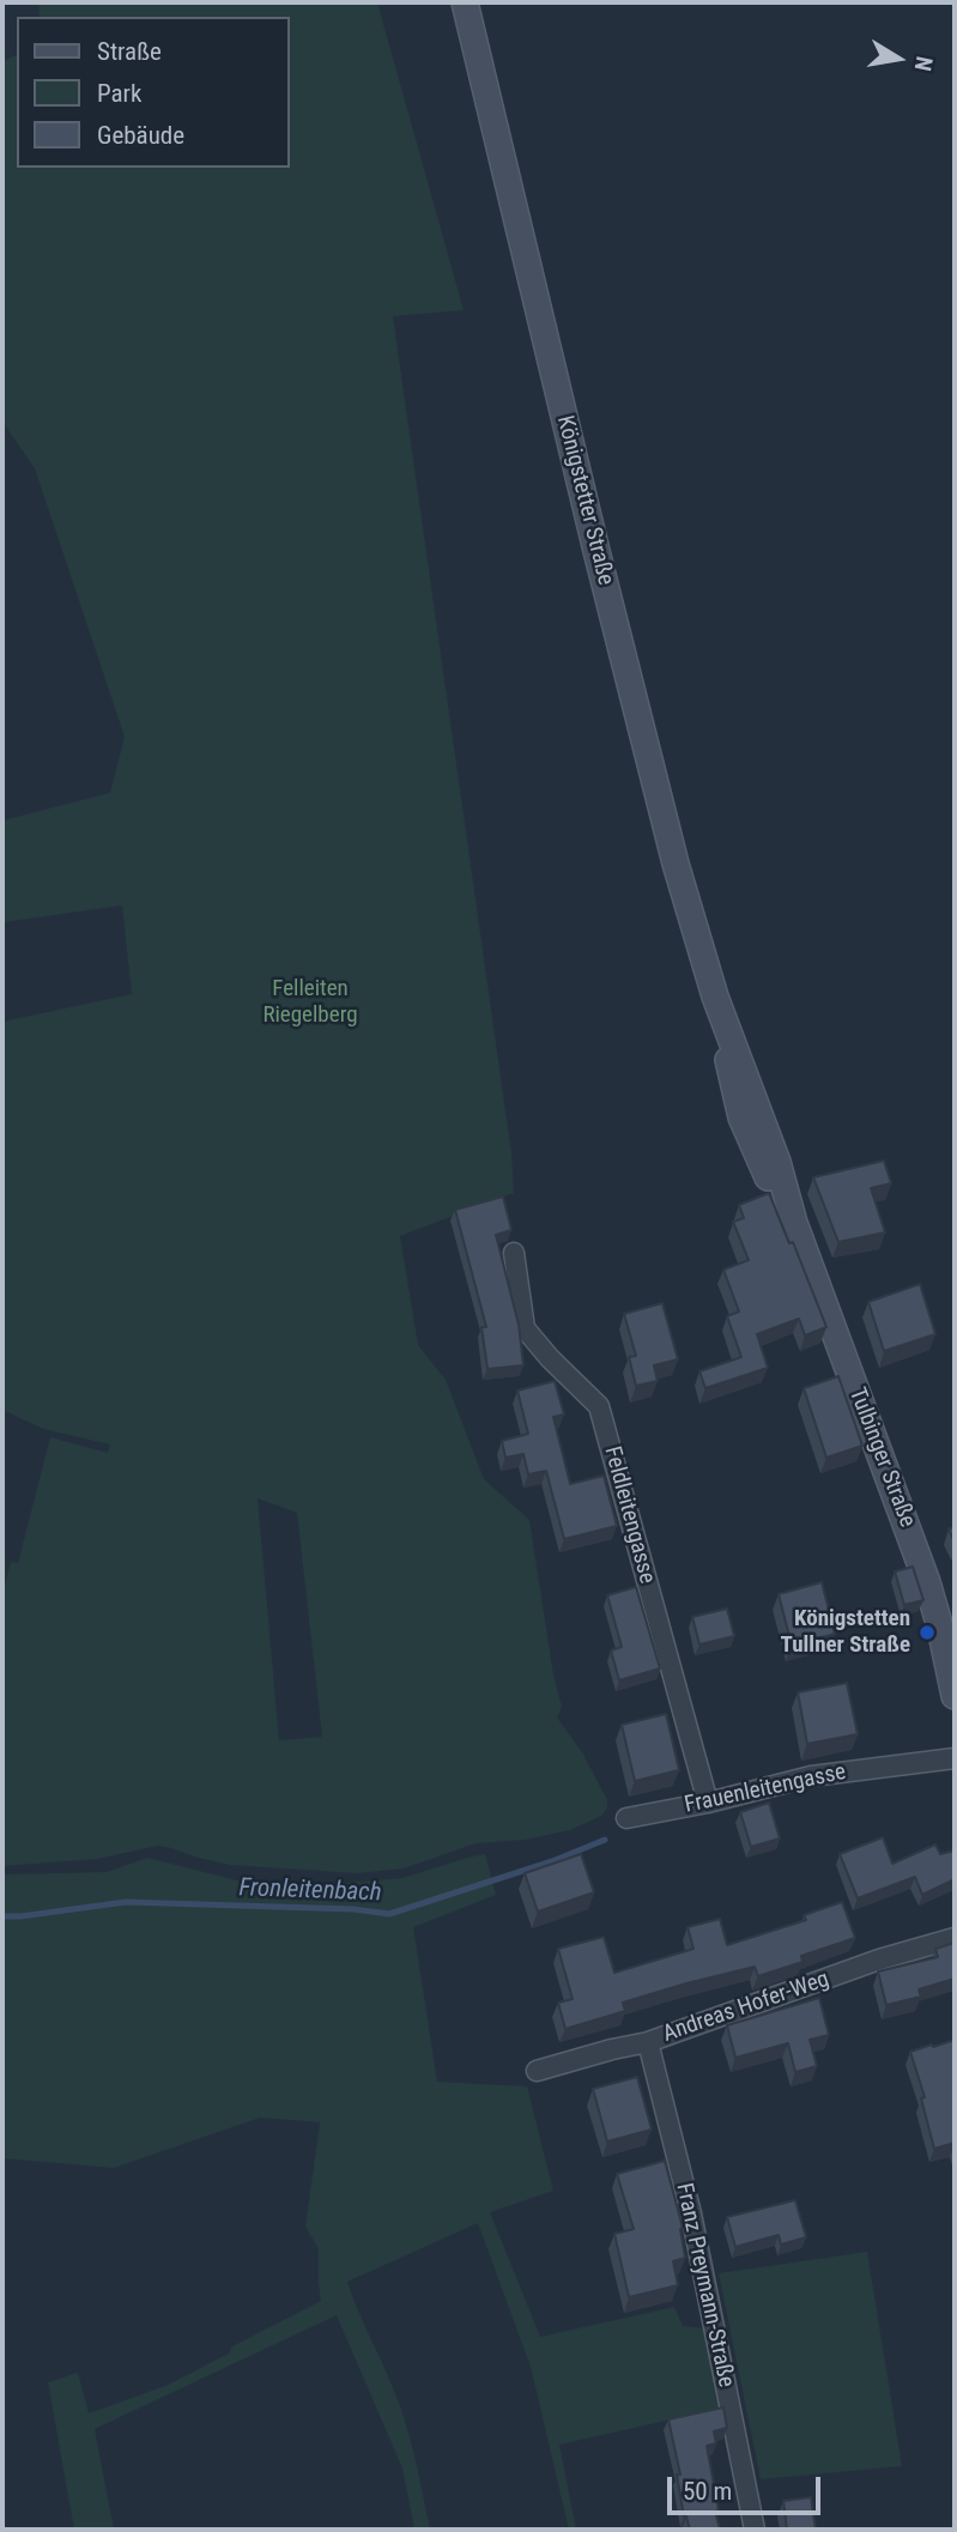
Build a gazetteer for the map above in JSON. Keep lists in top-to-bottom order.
{
  "streets": {
    "main road": ["Königstetter Straße", "Tulbinger Straße"],
    "street": [
      "Feldleitengasse",
      "Frauenleitengasse",
      "Andreas Hofer-Weg",
      "Franz Preymann-Straße"
    ]
  },
  "crossings": [
    ["Königstetter Straße", "Tulbinger Straße"],
    ["Feldleitengasse", "Frauenleitengasse"],
    ["Andreas Hofer-Weg", "Franz Preymann-Straße"]
  ],
  "water": ["Fronleitenbach"],
  "parks": ["Felleiten Riegelberg"],
  "places": ["Königstetten Tullner Straße"],
  "legend": ["Straße", "Park", "Gebäude"],
  "scale_bar": "50 m",
  "north": "right"
}
